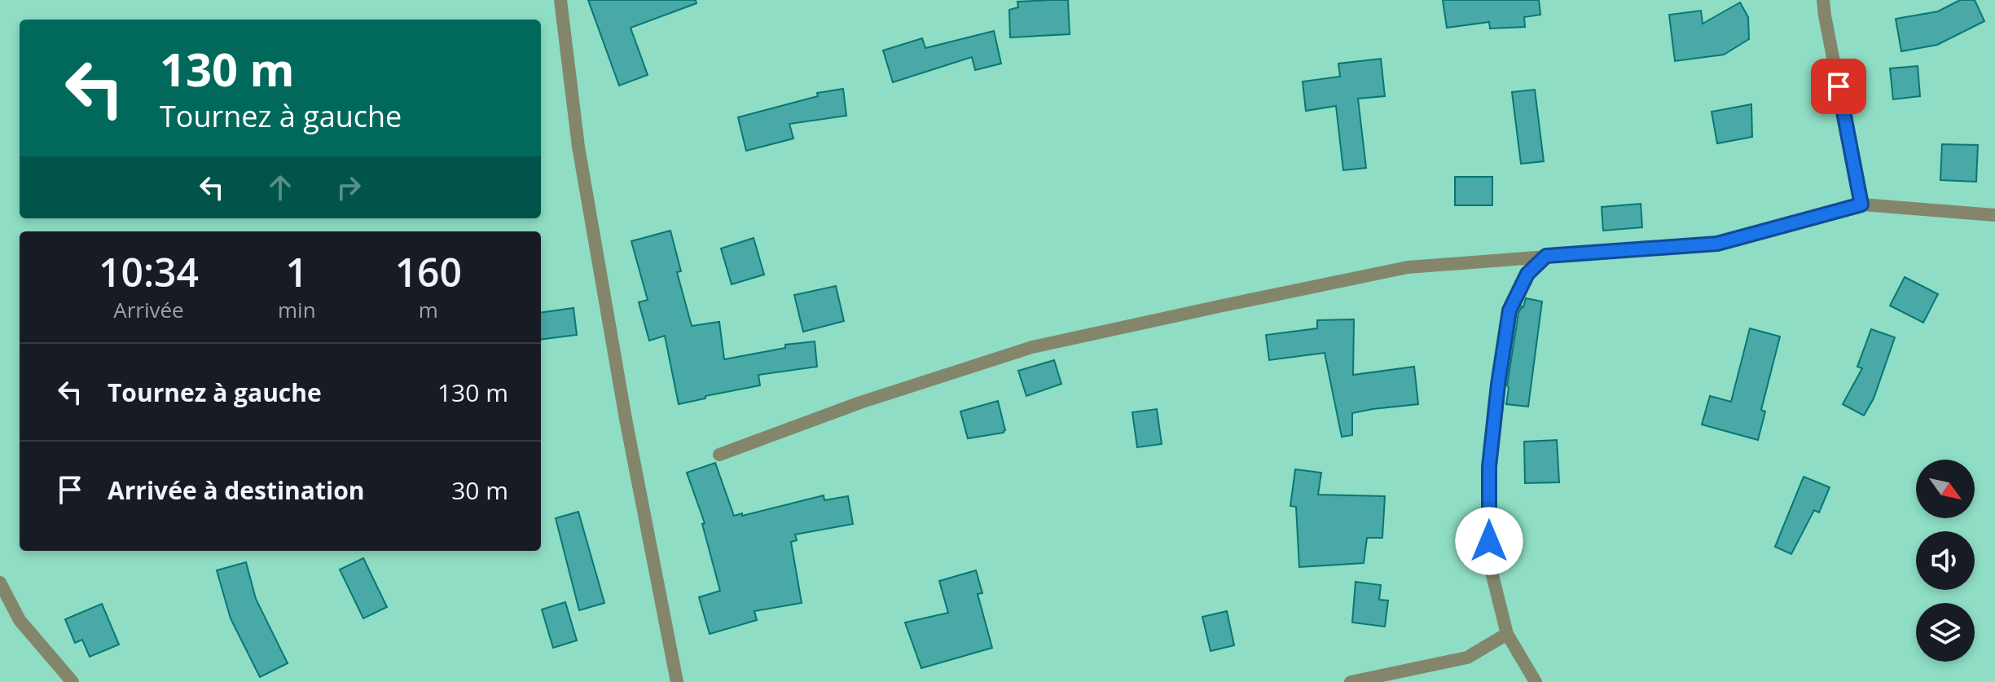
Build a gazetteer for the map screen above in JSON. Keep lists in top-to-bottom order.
{
  "north": "bottom right",
  "page": {
    "turn": ["130 m", "Tournez à gauche"],
    "eta": [
      "10:34",
      "Arrivée",
      "1",
      "min",
      "160",
      "m"
    ],
    "list": [
      {
        "name": "Tournez à gauche",
        "value": "130 m"
      },
      {
        "name": "Arrivée à destination",
        "value": "30 m"
      }
    ]
  }
}
